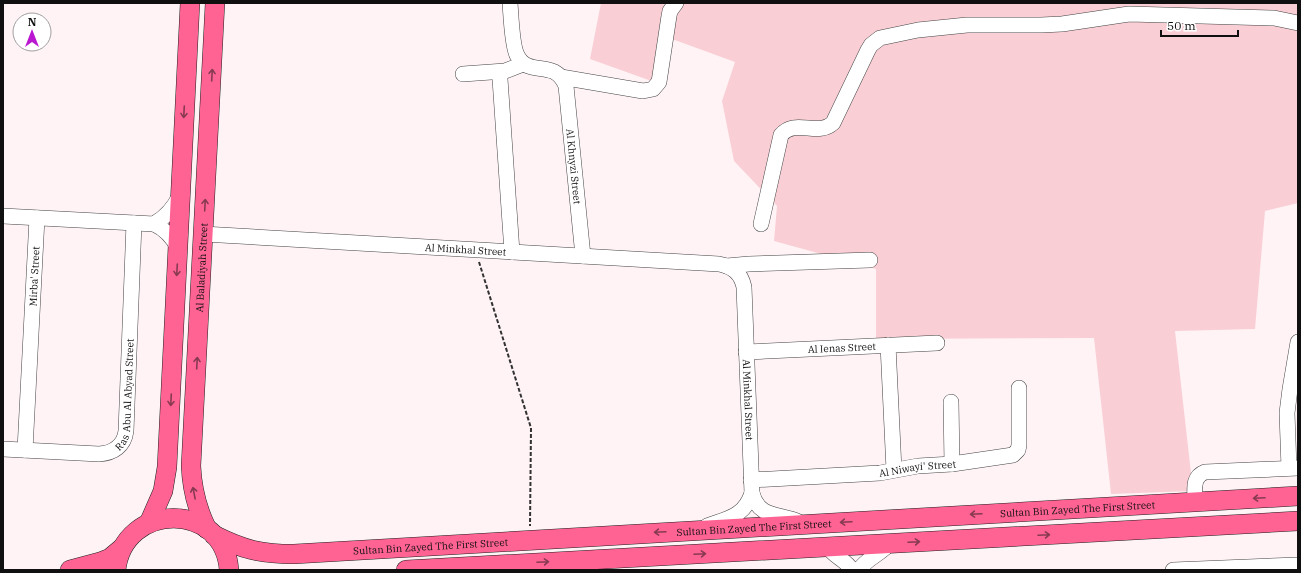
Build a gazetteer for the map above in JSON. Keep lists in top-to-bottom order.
{
  "streets": {
    "main road": ["Al Baladiyah Street", "Sultan Bin Zayed The First Street"],
    "street": [
      "Al Khnyzi Street",
      "Al Minkhal Street",
      "Mirba' Street",
      "Al Ienas Street",
      "Ras Abu Al Abyad Street",
      "Al Niwayi' Street"
    ]
  },
  "crossings": [
    ["Al Khnyzi Street", "Al Minkhal Street"],
    ["Al Minkhal Street", "Al Baladiyah Street"],
    ["Al Minkhal Street", "Al Ienas Street"],
    ["Al Minkhal Street", "Al Niwayi' Street"],
    ["Al Baladiyah Street", "Sultan Bin Zayed The First Street"],
    ["Mirba' Street", "Ras Abu Al Abyad Street"]
  ],
  "scale_bar": "50 m",
  "north": "top"
}
